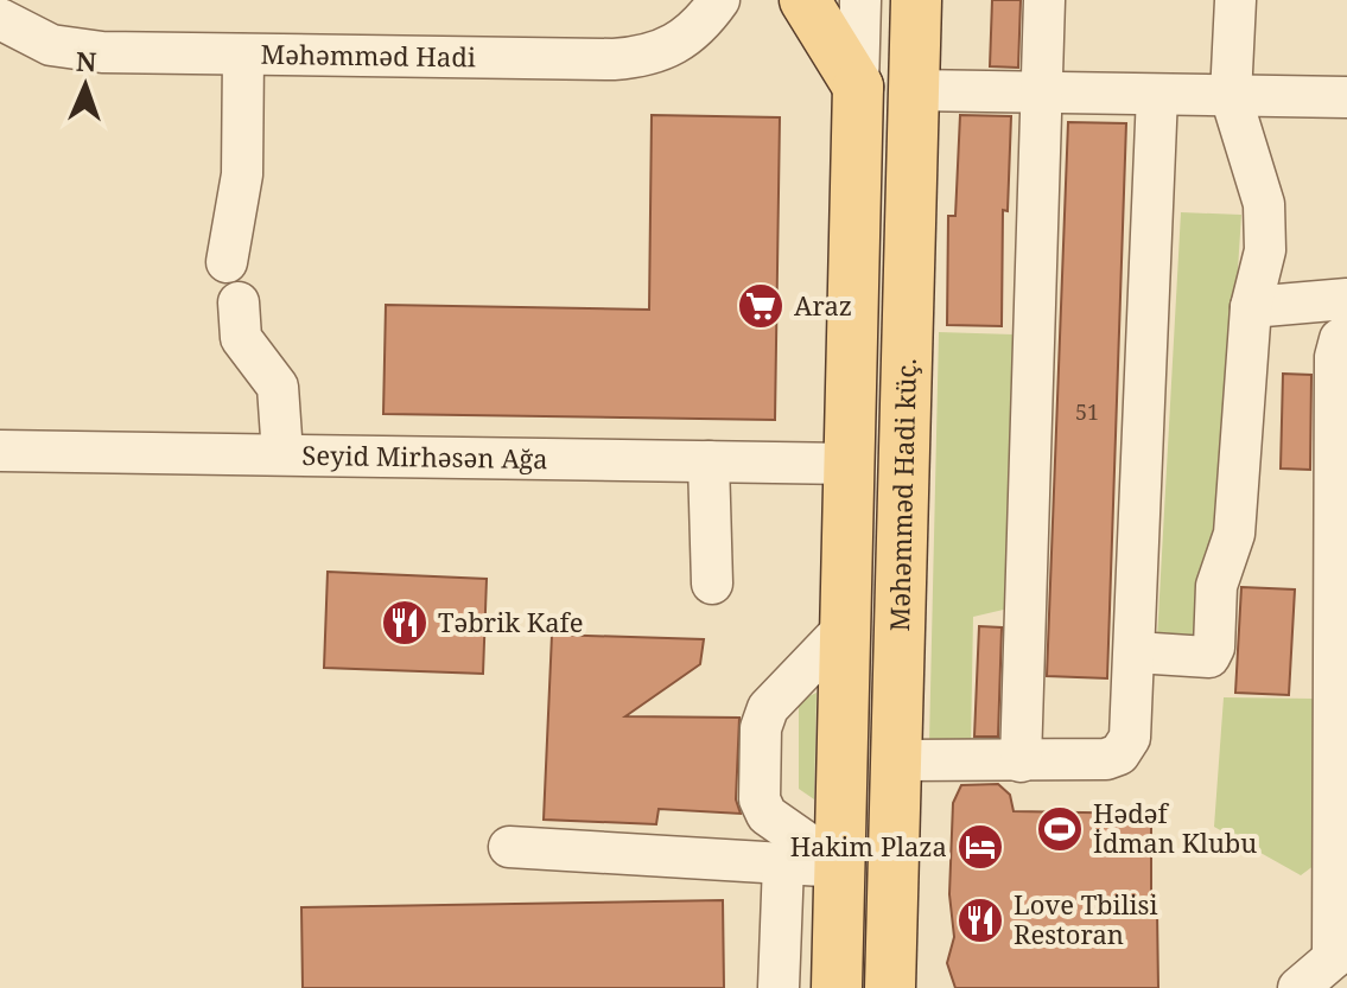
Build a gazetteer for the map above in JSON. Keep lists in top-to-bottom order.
{
  "streets": {
    "main road": ["Məhəmməd Hadi küç."],
    "street": ["Məhəmməd Hadi", "Seyid Mirhəsən Ağa"]
  },
  "crossings": [
    ["Seyid Mirhəsən Ağa", "Məhəmməd Hadi küç."]
  ],
  "places": {
    "supermarket": ["Araz"],
    "restaurant": ["Təbrik Kafe", "Love Tbilisi Restoran"],
    "sports": ["Hədəf İdman Klubu"],
    "hotel": ["Hakim Plaza"]
  },
  "house_numbers": ["51"],
  "north": "top"
}
